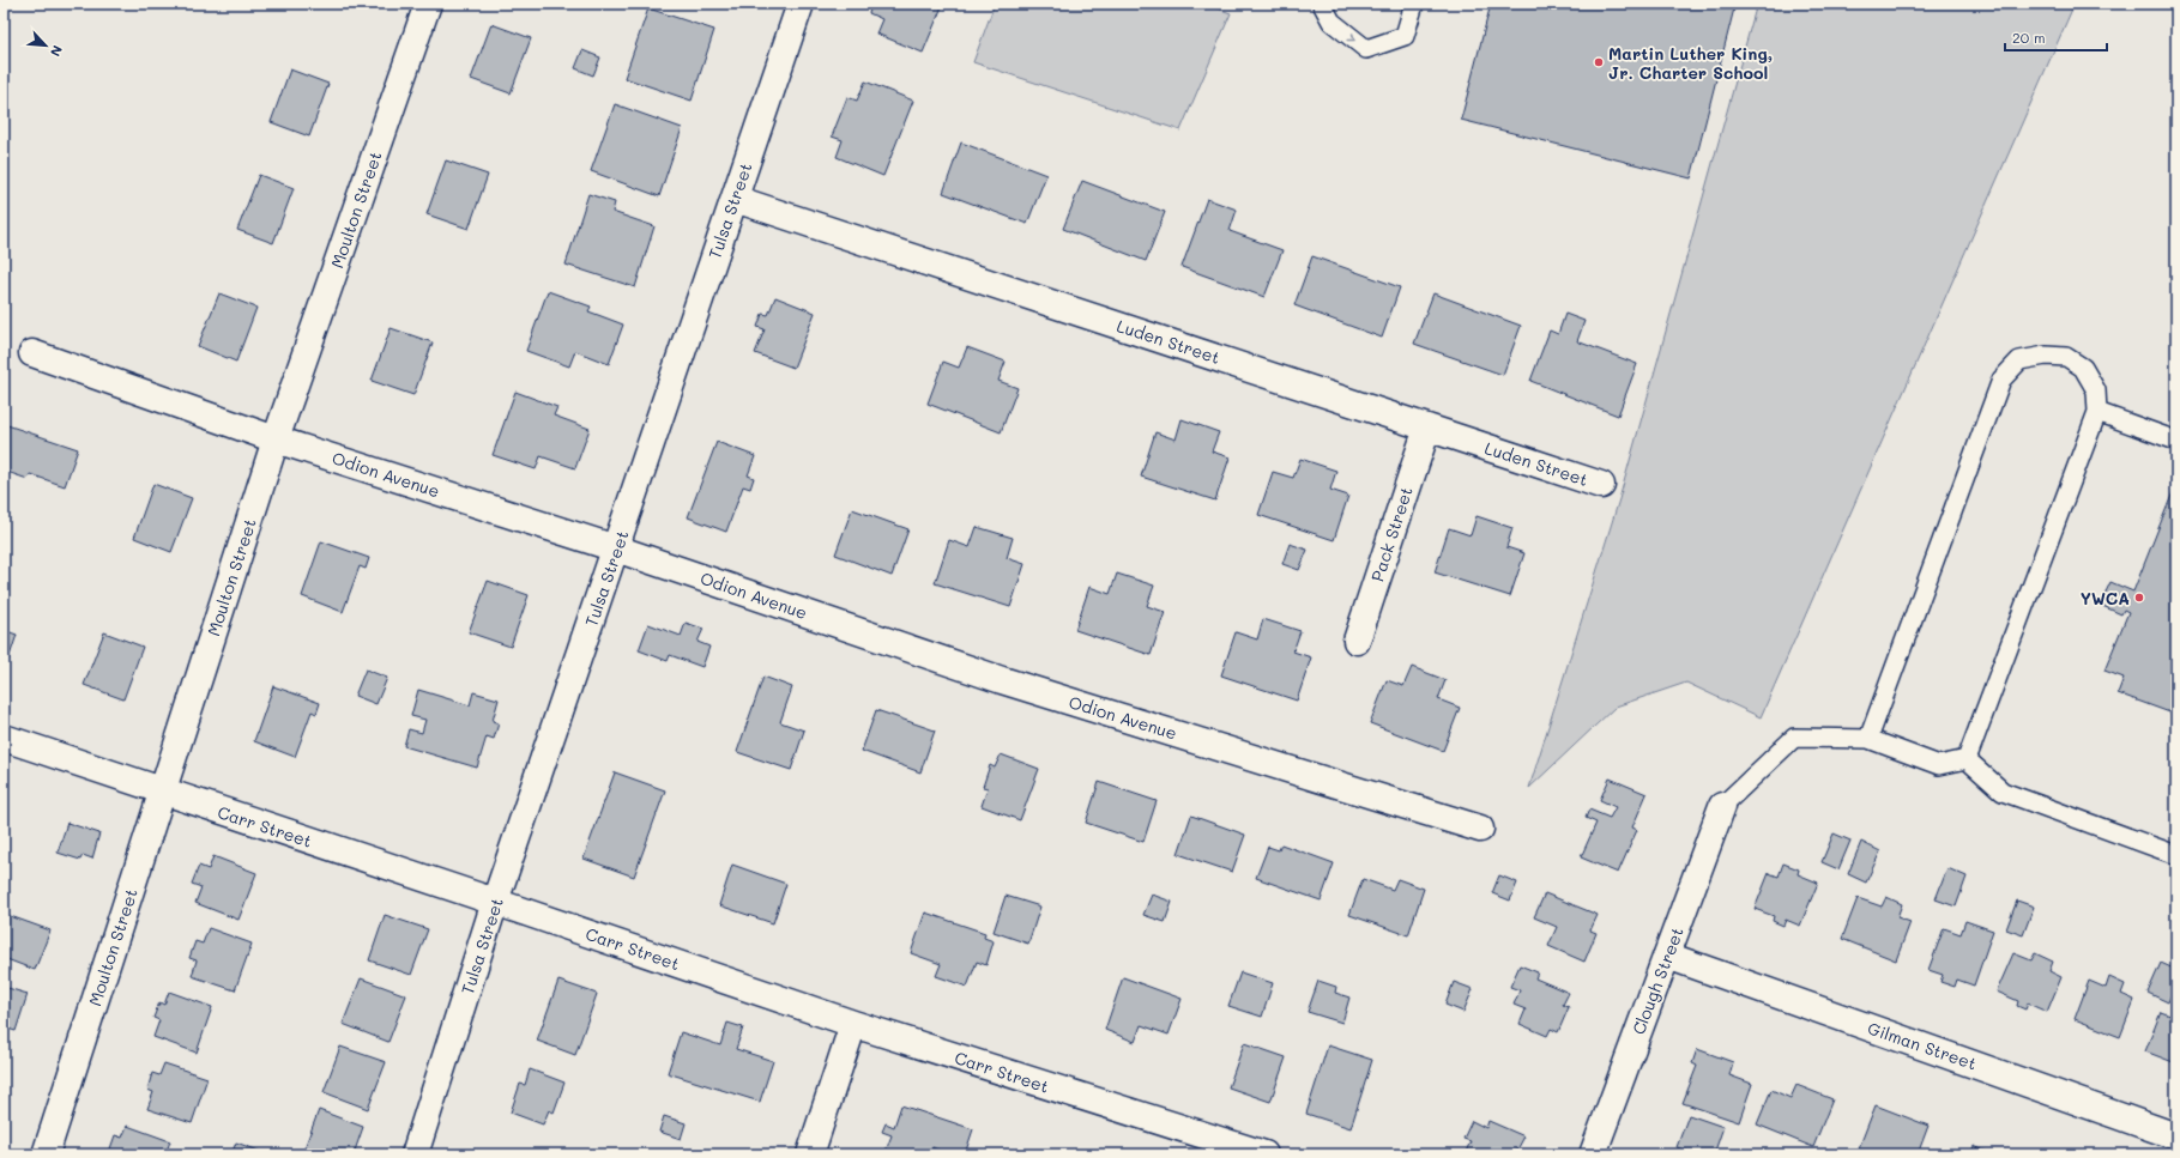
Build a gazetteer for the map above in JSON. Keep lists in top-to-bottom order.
{
  "streets": {
    "street": [
      "Moulton Street",
      "Tulsa Street",
      "Luden Street",
      "Odion Avenue",
      "Pack Street",
      "Carr Street",
      "Clough Street",
      "Gilman Street"
    ]
  },
  "crossings": [
    ["Moulton Street", "Odion Avenue"],
    ["Moulton Street", "Carr Street"],
    ["Tulsa Street", "Luden Street"],
    ["Tulsa Street", "Odion Avenue"],
    ["Tulsa Street", "Carr Street"],
    ["Luden Street", "Pack Street"],
    ["Clough Street", "Gilman Street"]
  ],
  "places": ["Martin Luther King, Jr. Charter School", "YWCA"],
  "scale_bar": "20 m",
  "north": "bottom right"
}
